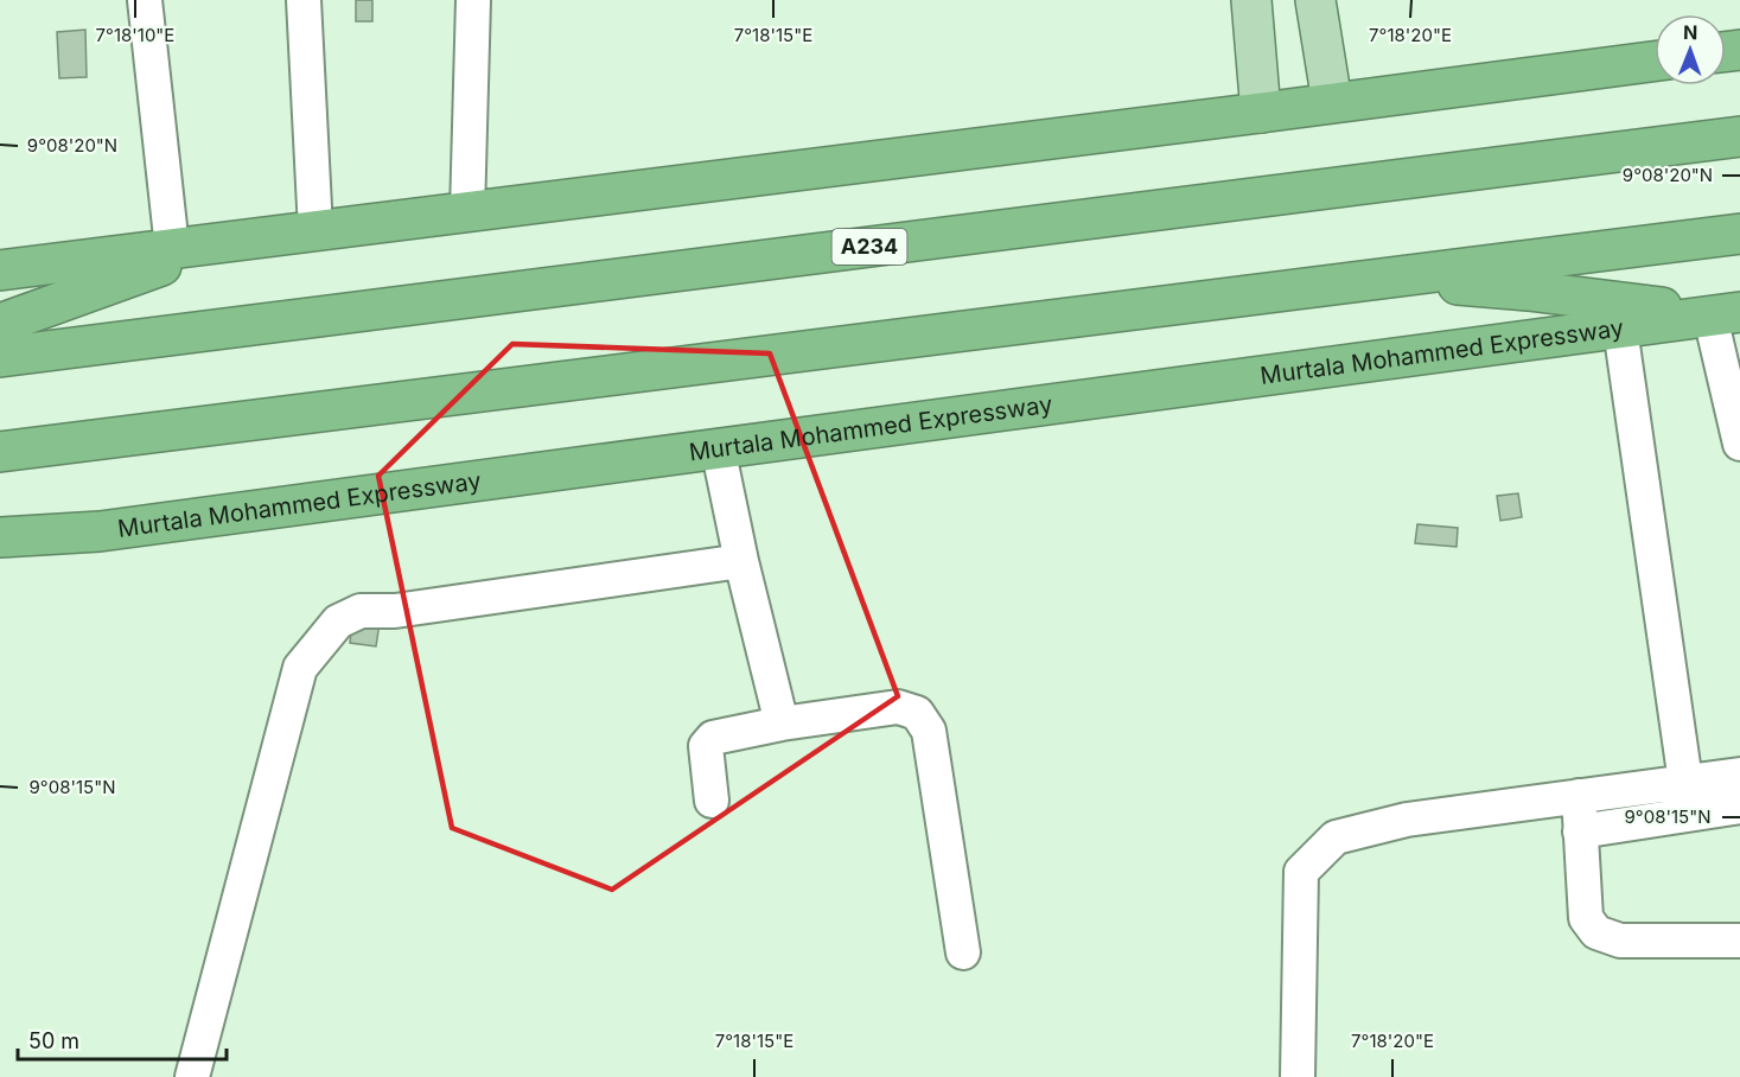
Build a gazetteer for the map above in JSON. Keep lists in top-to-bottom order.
{
  "streets": {
    "highway": ["A234", "Murtala Mohammed Expressway"]
  },
  "scale_bar": "50 m",
  "north": "top",
  "coordinates": [
    "7°18'10\"E",
    "7°18'15\"E",
    "7°18'20\"E",
    "9°08'20\"N",
    "9°08'15\"N"
  ]
}
